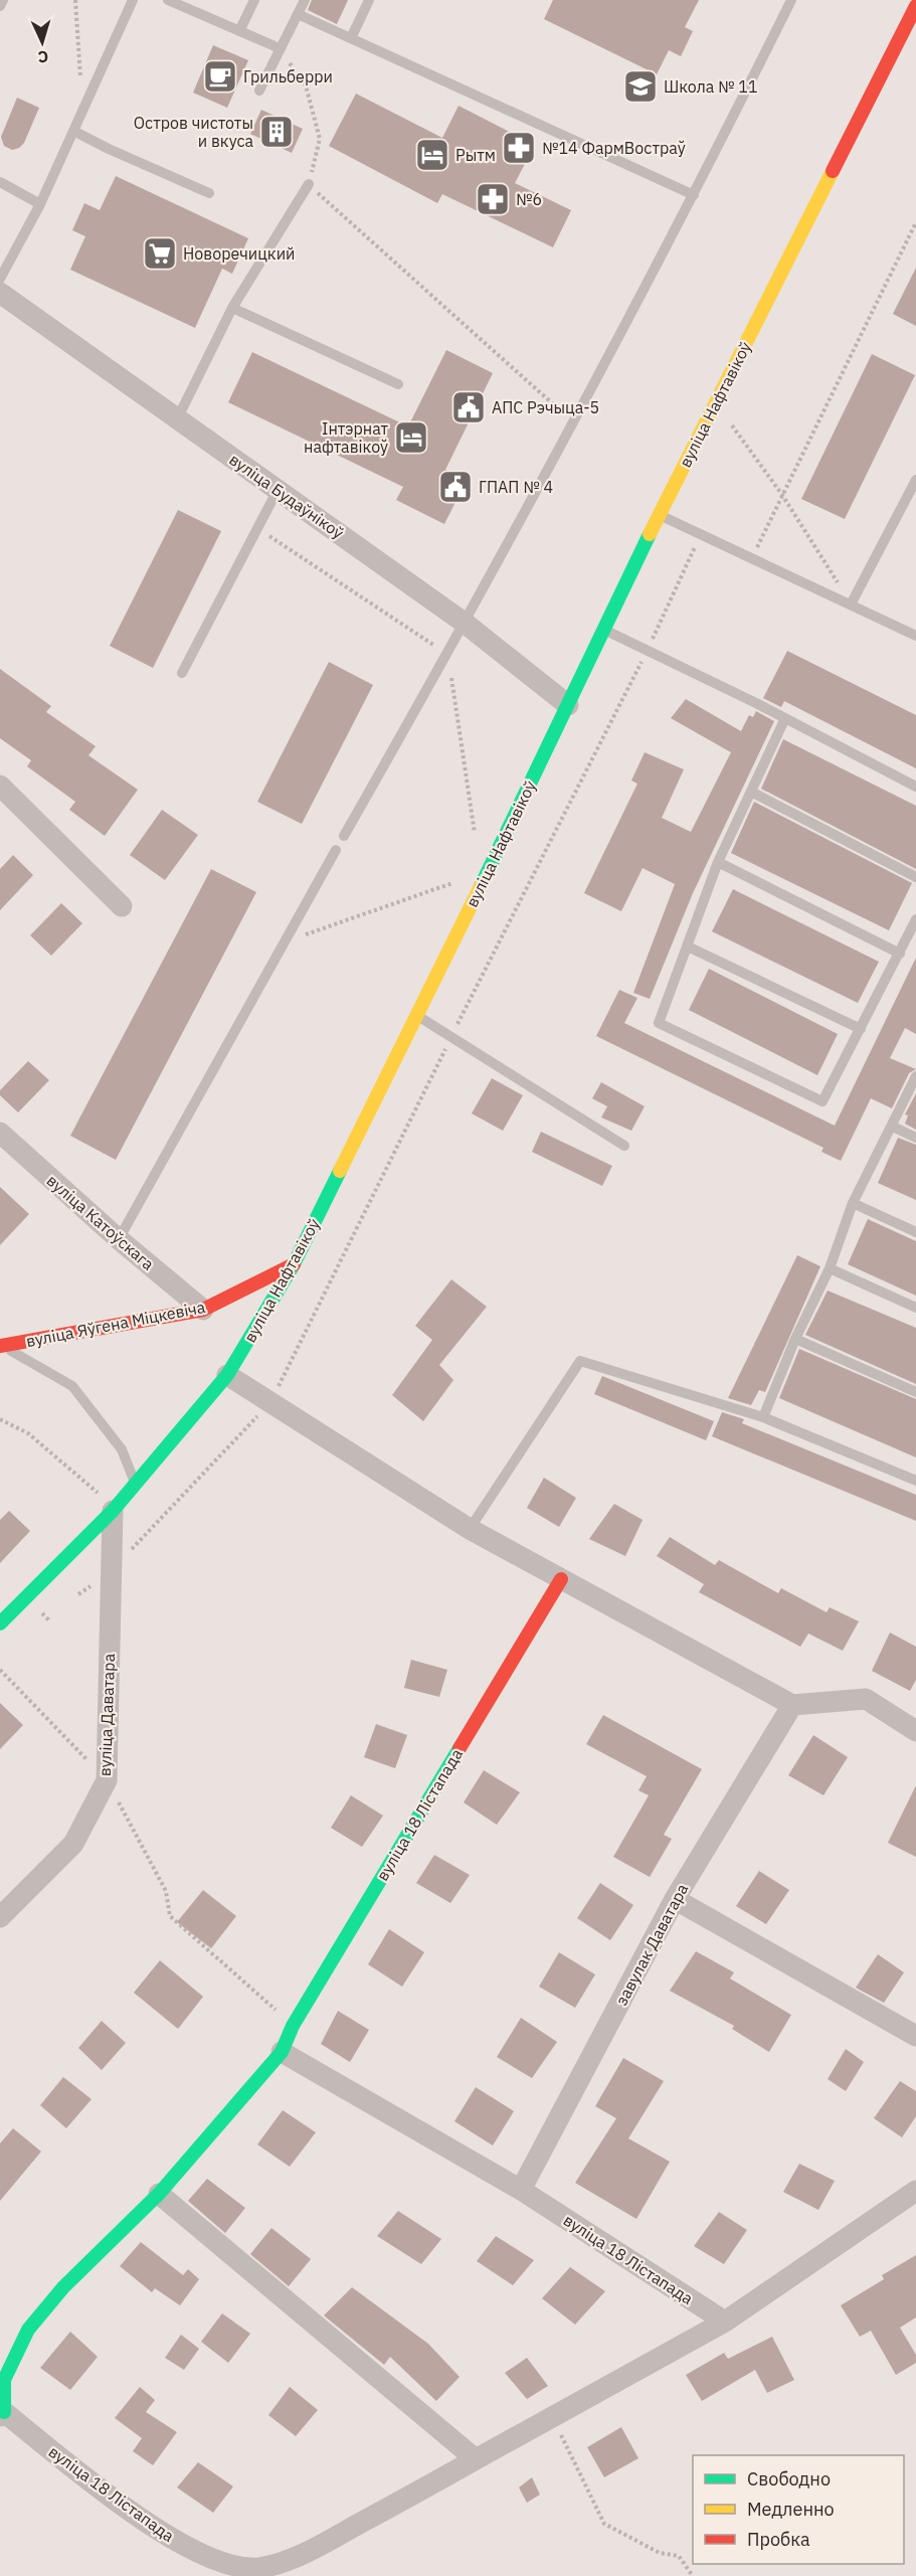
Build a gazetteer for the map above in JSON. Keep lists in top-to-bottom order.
{
  "streets": {
    "street": [
      "вуліца Нафтавікоў",
      "вуліца Будаўнікоў",
      "вуліца Катоўскага",
      "вуліца Яўгена Міцкевіча",
      "вуліца Даватара",
      "вуліца 18 Лістапада",
      "завулак Даватара"
    ]
  },
  "crossings": [
    ["вуліца Нафтавікоў", "вуліца Будаўнікоў"],
    ["вуліца Нафтавікоў", "вуліца Яўгена Міцкевіча"],
    ["вуліца Нафтавікоў", "вуліца Даватара"],
    ["вуліца Катоўскага", "вуліца Яўгена Міцкевіча"],
    ["вуліца 18 Лістапада", "завулак Даватара"]
  ],
  "places": {
    "cafe": ["Грильберри"],
    "school or university": ["Школа № 11"],
    "building": ["Остров чистоты и вкуса"],
    "pharmacy": ["№14 ФармВостраў", "№6"],
    "hotel": ["Рытм", "Інтэрнат нафтавікоў"],
    "supermarket": ["Новоречицкий"],
    "public building": ["АПС Рэчыца-5", "ГПАП № 4"]
  },
  "legend": ["Свободно", "Медленно", "Пробка"],
  "north": "bottom"
}
